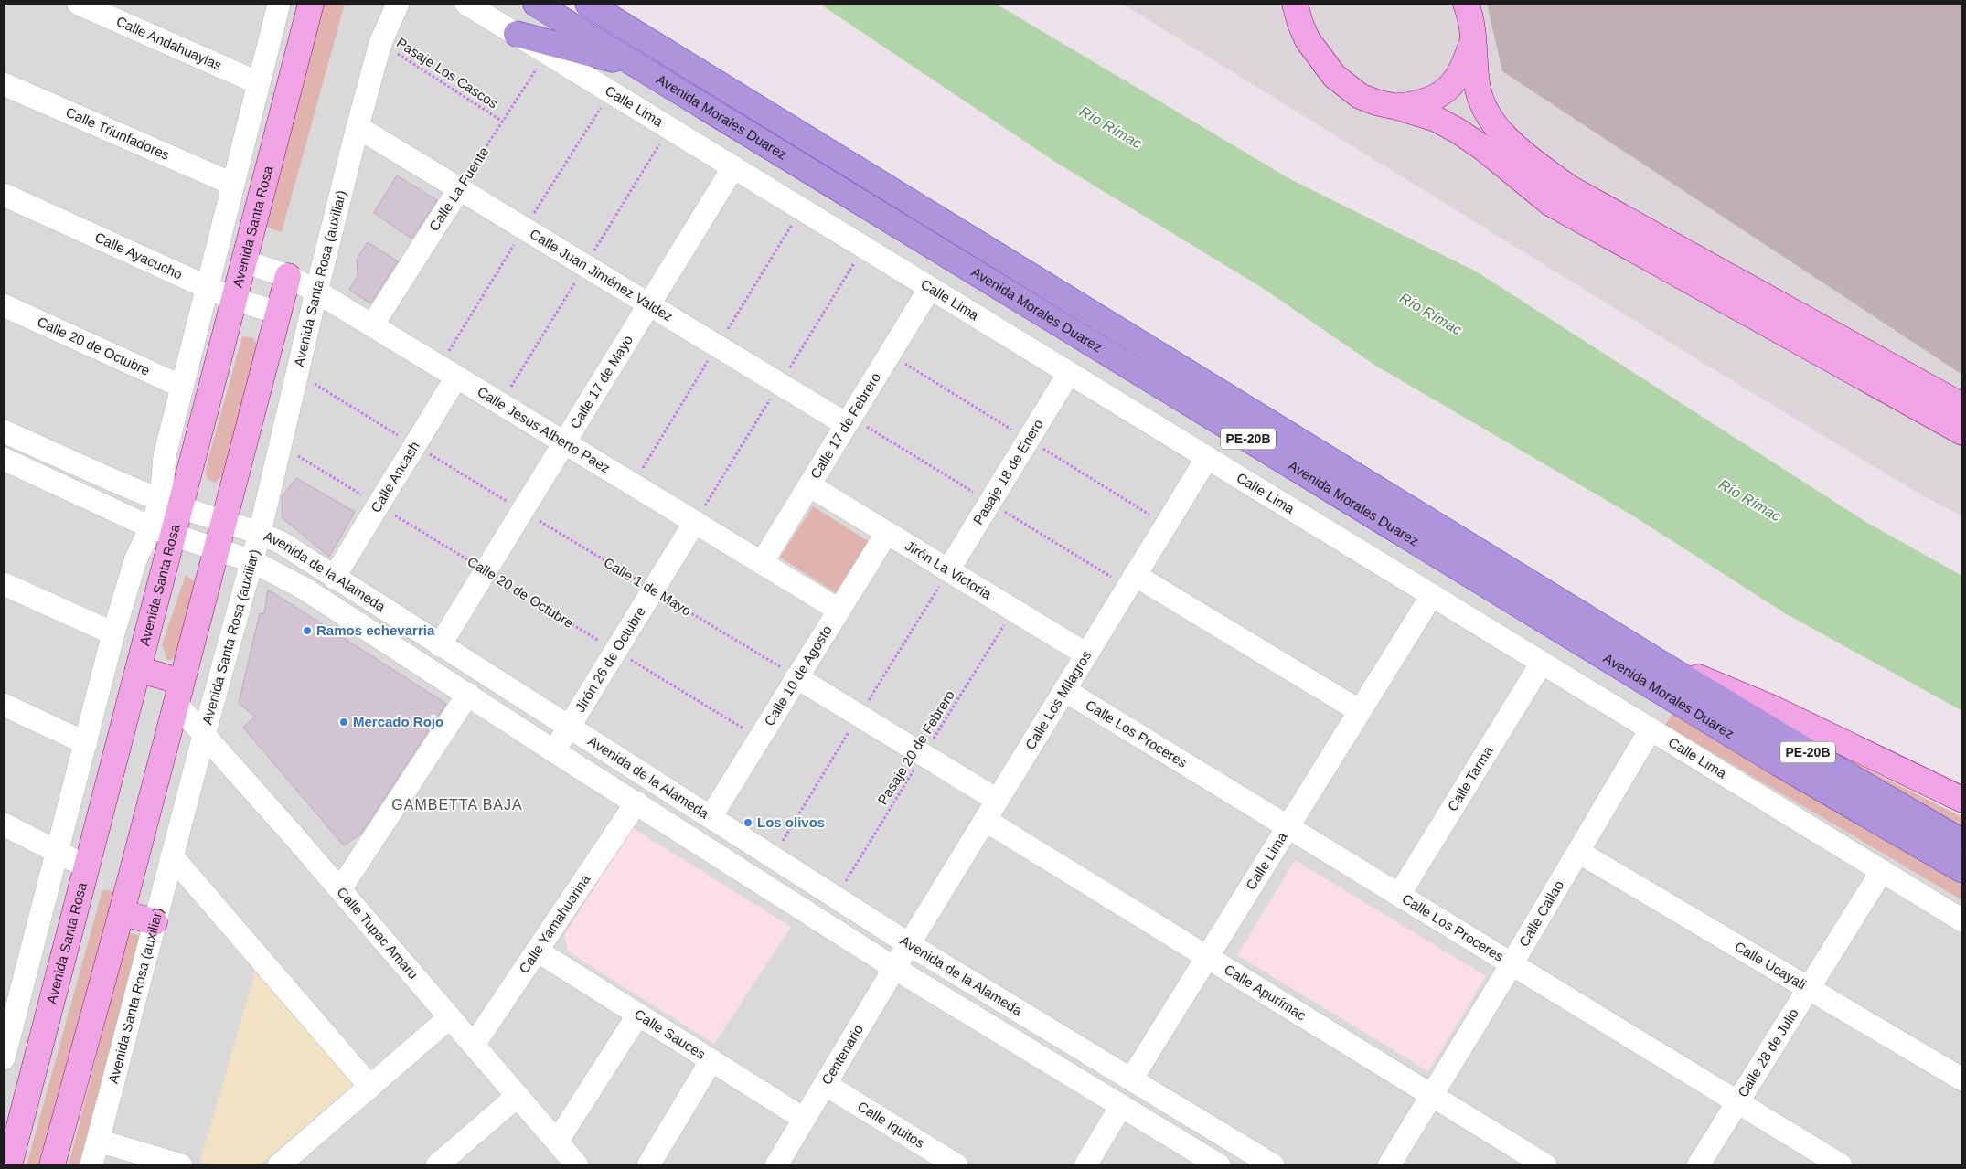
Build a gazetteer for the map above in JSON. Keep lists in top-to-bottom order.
{
  "streets": {
    "highway": ["Avenida Morales Duarez", "PE-20B"],
    "main road": ["Avenida Santa Rosa"],
    "street": [
      "Calle Andahuaylas",
      "Calle Lima",
      "Calle Triunfadores",
      "Calle La Fuente",
      "Calle Ayacucho",
      "Calle Juan Jiménez Valdez",
      "Avenida Santa Rosa (auxiliar)",
      "Calle 20 de Octubre",
      "Calle 17 de Mayo",
      "Calle 17 de Febrero",
      "Calle Jesus Alberto Paez",
      "Pasaje 18 de Enero",
      "Calle Ancash",
      "Jirón La Victoria",
      "Avenida de la Alameda",
      "Jirón 26 de Octubre",
      "Calle 10 de Agosto",
      "Calle Los Milagros",
      "Calle Los Proceres",
      "Calle Tarma",
      "Calle Callao",
      "Calle Yamahuarina",
      "Calle Tupac Amaru",
      "Calle Ucayali",
      "Calle Apurímac",
      "Calle Sauces",
      "Calle 28 de Julio",
      "Centenario",
      "Calle Iquitos"
    ],
    "path": ["Pasaje Los Cascos", "Calle 1 de Mayo", "Pasaje 20 de Febrero"]
  },
  "crossings": [
    ["Pasaje Los Cascos", "Calle La Fuente"],
    ["Pasaje Los Cascos", "Avenida Santa Rosa (auxiliar)"],
    ["Calle Lima", "Calle La Fuente"],
    ["Calle Lima", "Calle 17 de Mayo"],
    ["Calle Lima", "Calle 17 de Febrero"],
    ["Calle Lima", "Pasaje 18 de Enero"],
    ["Calle Lima", "Avenida de la Alameda"],
    ["Calle Lima", "Calle Los Milagros"],
    ["Calle Lima", "Calle Los Proceres"],
    ["Calle Lima", "Calle Tarma"],
    ["Calle Lima", "Calle Callao"],
    ["Calle Lima", "Calle Apurímac"],
    ["Calle Lima", "Calle 28 de Julio"],
    ["Calle La Fuente", "Calle Juan Jiménez Valdez"],
    ["Calle La Fuente", "Calle Jesus Alberto Paez"],
    ["Avenida Santa Rosa", "Calle Ayacucho"],
    ["Avenida Santa Rosa", "Calle Jesus Alberto Paez"],
    ["Avenida Santa Rosa", "Avenida de la Alameda"],
    ["Calle Juan Jiménez Valdez", "Avenida Santa Rosa (auxiliar)"],
    ["Calle Juan Jiménez Valdez", "Calle 17 de Mayo"],
    ["Calle Juan Jiménez Valdez", "Calle 17 de Febrero"],
    ["Avenida Santa Rosa (auxiliar)", "Calle 20 de Octubre"],
    ["Avenida Santa Rosa (auxiliar)", "Calle Jesus Alberto Paez"],
    ["Avenida Santa Rosa (auxiliar)", "Avenida de la Alameda"],
    ["Avenida Santa Rosa (auxiliar)", "Calle 1 de Mayo"],
    ["Avenida Santa Rosa (auxiliar)", "Calle Tupac Amaru"],
    ["Calle 20 de Octubre", "Calle 17 de Mayo"],
    ["Calle 20 de Octubre", "Calle Ancash"],
    ["Calle 20 de Octubre", "Jirón 26 de Octubre"],
    ["Calle 20 de Octubre", "Calle 10 de Agosto"],
    ["Calle 17 de Mayo", "Calle Jesus Alberto Paez"],
    ["Calle 17 de Mayo", "Avenida de la Alameda"],
    ["Calle 17 de Mayo", "Calle 1 de Mayo"],
    ["Calle 17 de Febrero", "Calle Jesus Alberto Paez"],
    ["Calle 17 de Febrero", "Jirón La Victoria"],
    ["Calle Jesus Alberto Paez", "Calle Ancash"],
    ["Calle Jesus Alberto Paez", "Jirón 26 de Octubre"],
    ["Calle Jesus Alberto Paez", "Calle 10 de Agosto"],
    ["Pasaje 18 de Enero", "Jirón La Victoria"],
    ["Calle Ancash", "Avenida de la Alameda"],
    ["Calle Ancash", "Calle 1 de Mayo"],
    ["Jirón La Victoria", "Calle 10 de Agosto"],
    ["Jirón La Victoria", "Calle Los Milagros"],
    ["Jirón La Victoria", "Pasaje 20 de Febrero"],
    ["Avenida de la Alameda", "Jirón 26 de Octubre"],
    ["Avenida de la Alameda", "Calle 10 de Agosto"],
    ["Avenida de la Alameda", "Calle Los Milagros"],
    ["Avenida de la Alameda", "Pasaje 20 de Febrero"],
    ["Avenida de la Alameda", "Calle Yamahuarina"],
    ["Avenida de la Alameda", "Centenario"],
    ["Calle 1 de Mayo", "Jirón 26 de Octubre"],
    ["Calle 1 de Mayo", "Calle 10 de Agosto"],
    ["Calle Los Milagros", "Calle Los Proceres"],
    ["Calle Los Milagros", "Calle Apurímac"],
    ["Calle Los Milagros", "Centenario"],
    ["Calle Los Proceres", "Calle Tarma"],
    ["Calle Los Proceres", "Calle Callao"],
    ["Calle Los Proceres", "Calle 28 de Julio"],
    ["Calle Callao", "Calle Ucayali"],
    ["Calle Callao", "Calle Apurímac"],
    ["Calle Yamahuarina", "Calle Tupac Amaru"],
    ["Calle Yamahuarina", "Calle Sauces"],
    ["Calle Ucayali", "Calle 28 de Julio"],
    ["Calle Sauces", "Centenario"],
    ["Centenario", "Calle Iquitos"]
  ],
  "districts": ["GAMBETTA BAJA"],
  "water": ["Río Rímac"],
  "places": ["Ramos echevarria", "Mercado Rojo", "Los olivos"]
}
